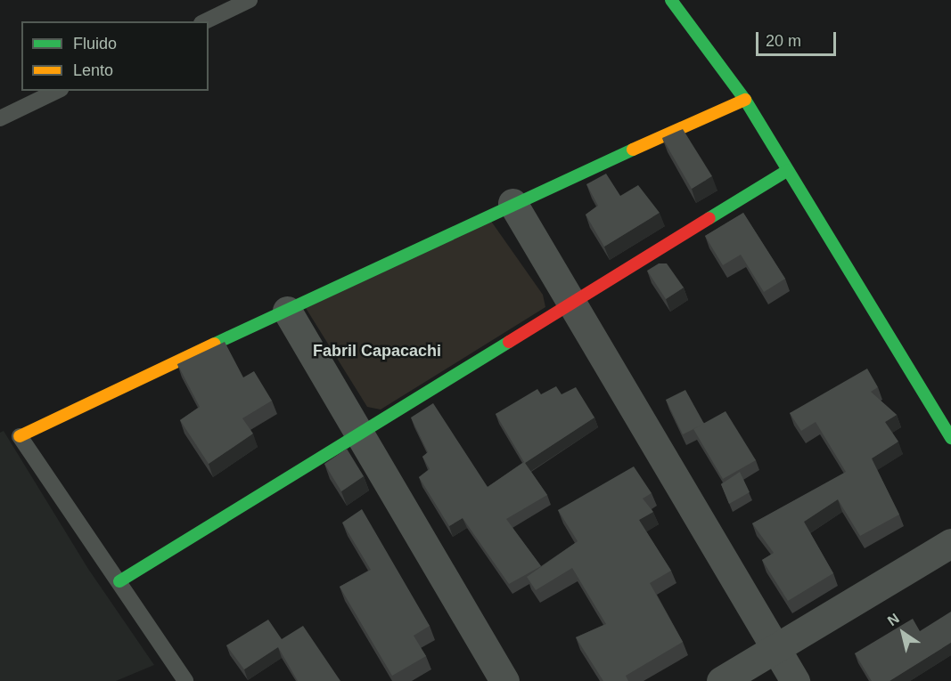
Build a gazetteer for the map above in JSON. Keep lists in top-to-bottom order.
{
  "districts": ["Fabril Capacachi"],
  "legend": ["Fluido", "Lento"],
  "scale_bar": "20 m",
  "north": "top left"
}
